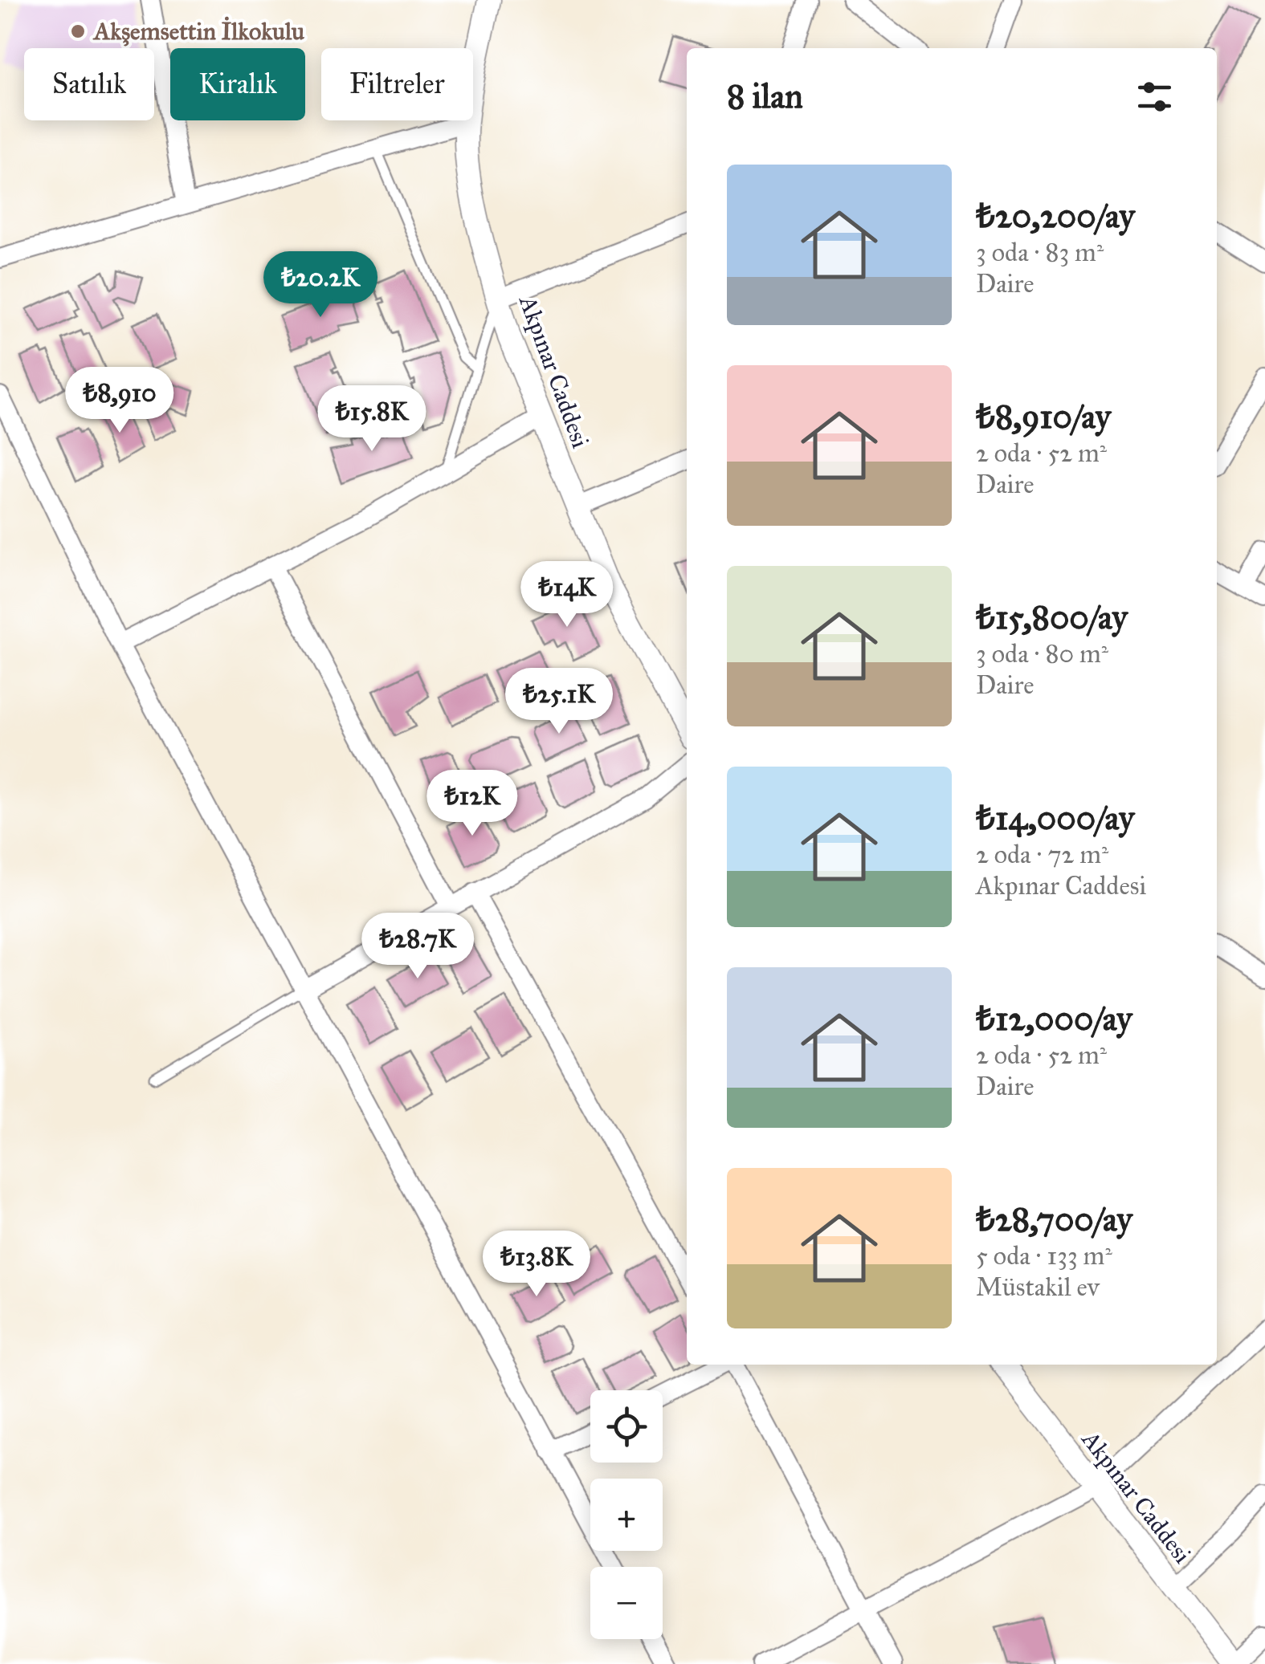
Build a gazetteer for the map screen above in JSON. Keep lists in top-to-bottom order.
{
  "streets": {
    "street": ["Akpınar Caddesi"]
  },
  "places": ["Akşemsettin İlkokulu"],
  "page": {
    "chip": ["Satılık", "Kiralık", "Filtreler"],
    "heading": "8 ilan",
    "list": [
      {
        "name": "₺20,200/ay",
        "note": "3 oda · 83 m² · Daire"
      },
      {
        "name": "₺8,910/ay",
        "note": "2 oda · 52 m² · Daire"
      },
      {
        "name": "₺15,800/ay",
        "note": "3 oda · 80 m² · Daire"
      },
      {
        "name": "₺14,000/ay",
        "note": "2 oda · 72 m² · Akpınar Caddesi"
      },
      {
        "name": "₺12,000/ay",
        "note": "2 oda · 52 m² · Daire"
      },
      {
        "name": "₺28,700/ay",
        "note": "5 oda · 133 m² · Müstakil ev"
      }
    ],
    "price": [
      "₺20.2K",
      "₺8,910",
      "₺15.8K",
      "₺14K",
      "₺25.1K",
      "₺12K",
      "₺28.7K",
      "₺13.8K"
    ],
    "map_buttons": ["+", "−"]
  }
}
